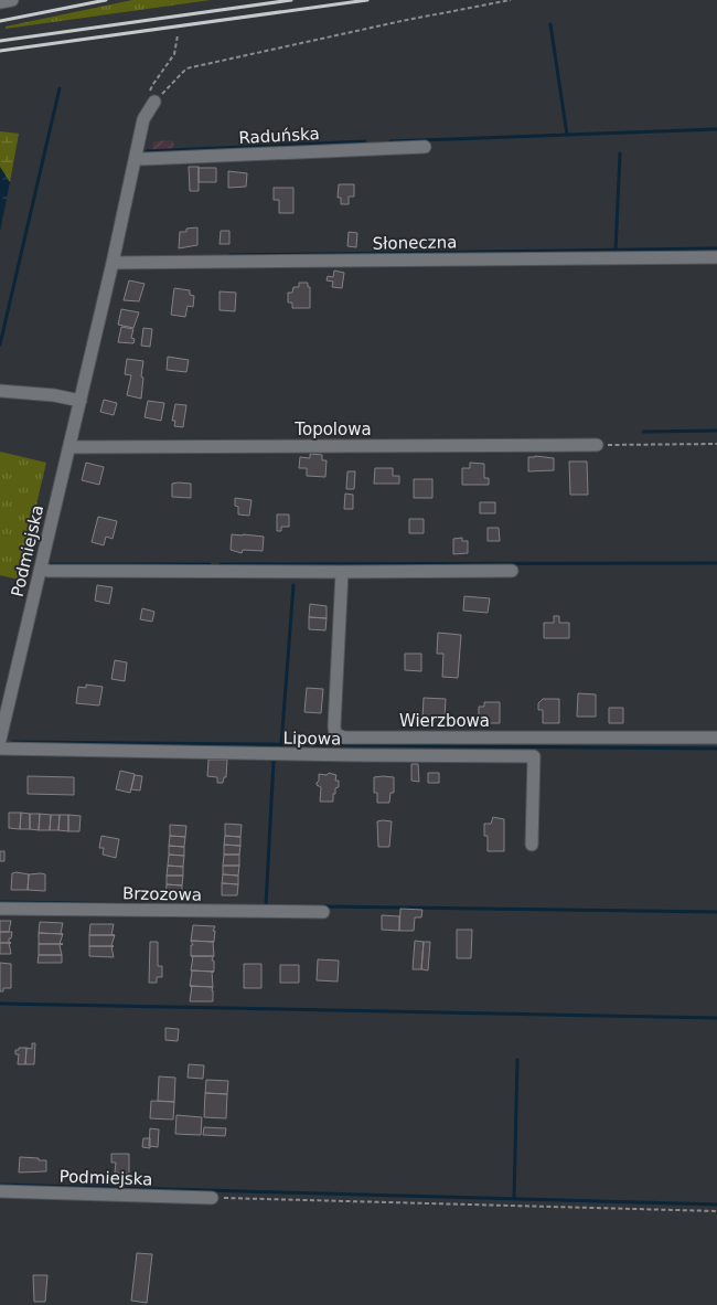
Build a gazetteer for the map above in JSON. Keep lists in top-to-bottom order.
{
  "streets": {
    "street": [
      "Raduńska",
      "Słoneczna",
      "Topolowa",
      "Podmiejska",
      "Wierzbowa",
      "Lipowa",
      "Brzozowa"
    ]
  },
  "crossings": [
    ["Raduńska", "Podmiejska"],
    ["Słoneczna", "Podmiejska"],
    ["Topolowa", "Podmiejska"]
  ]
}
